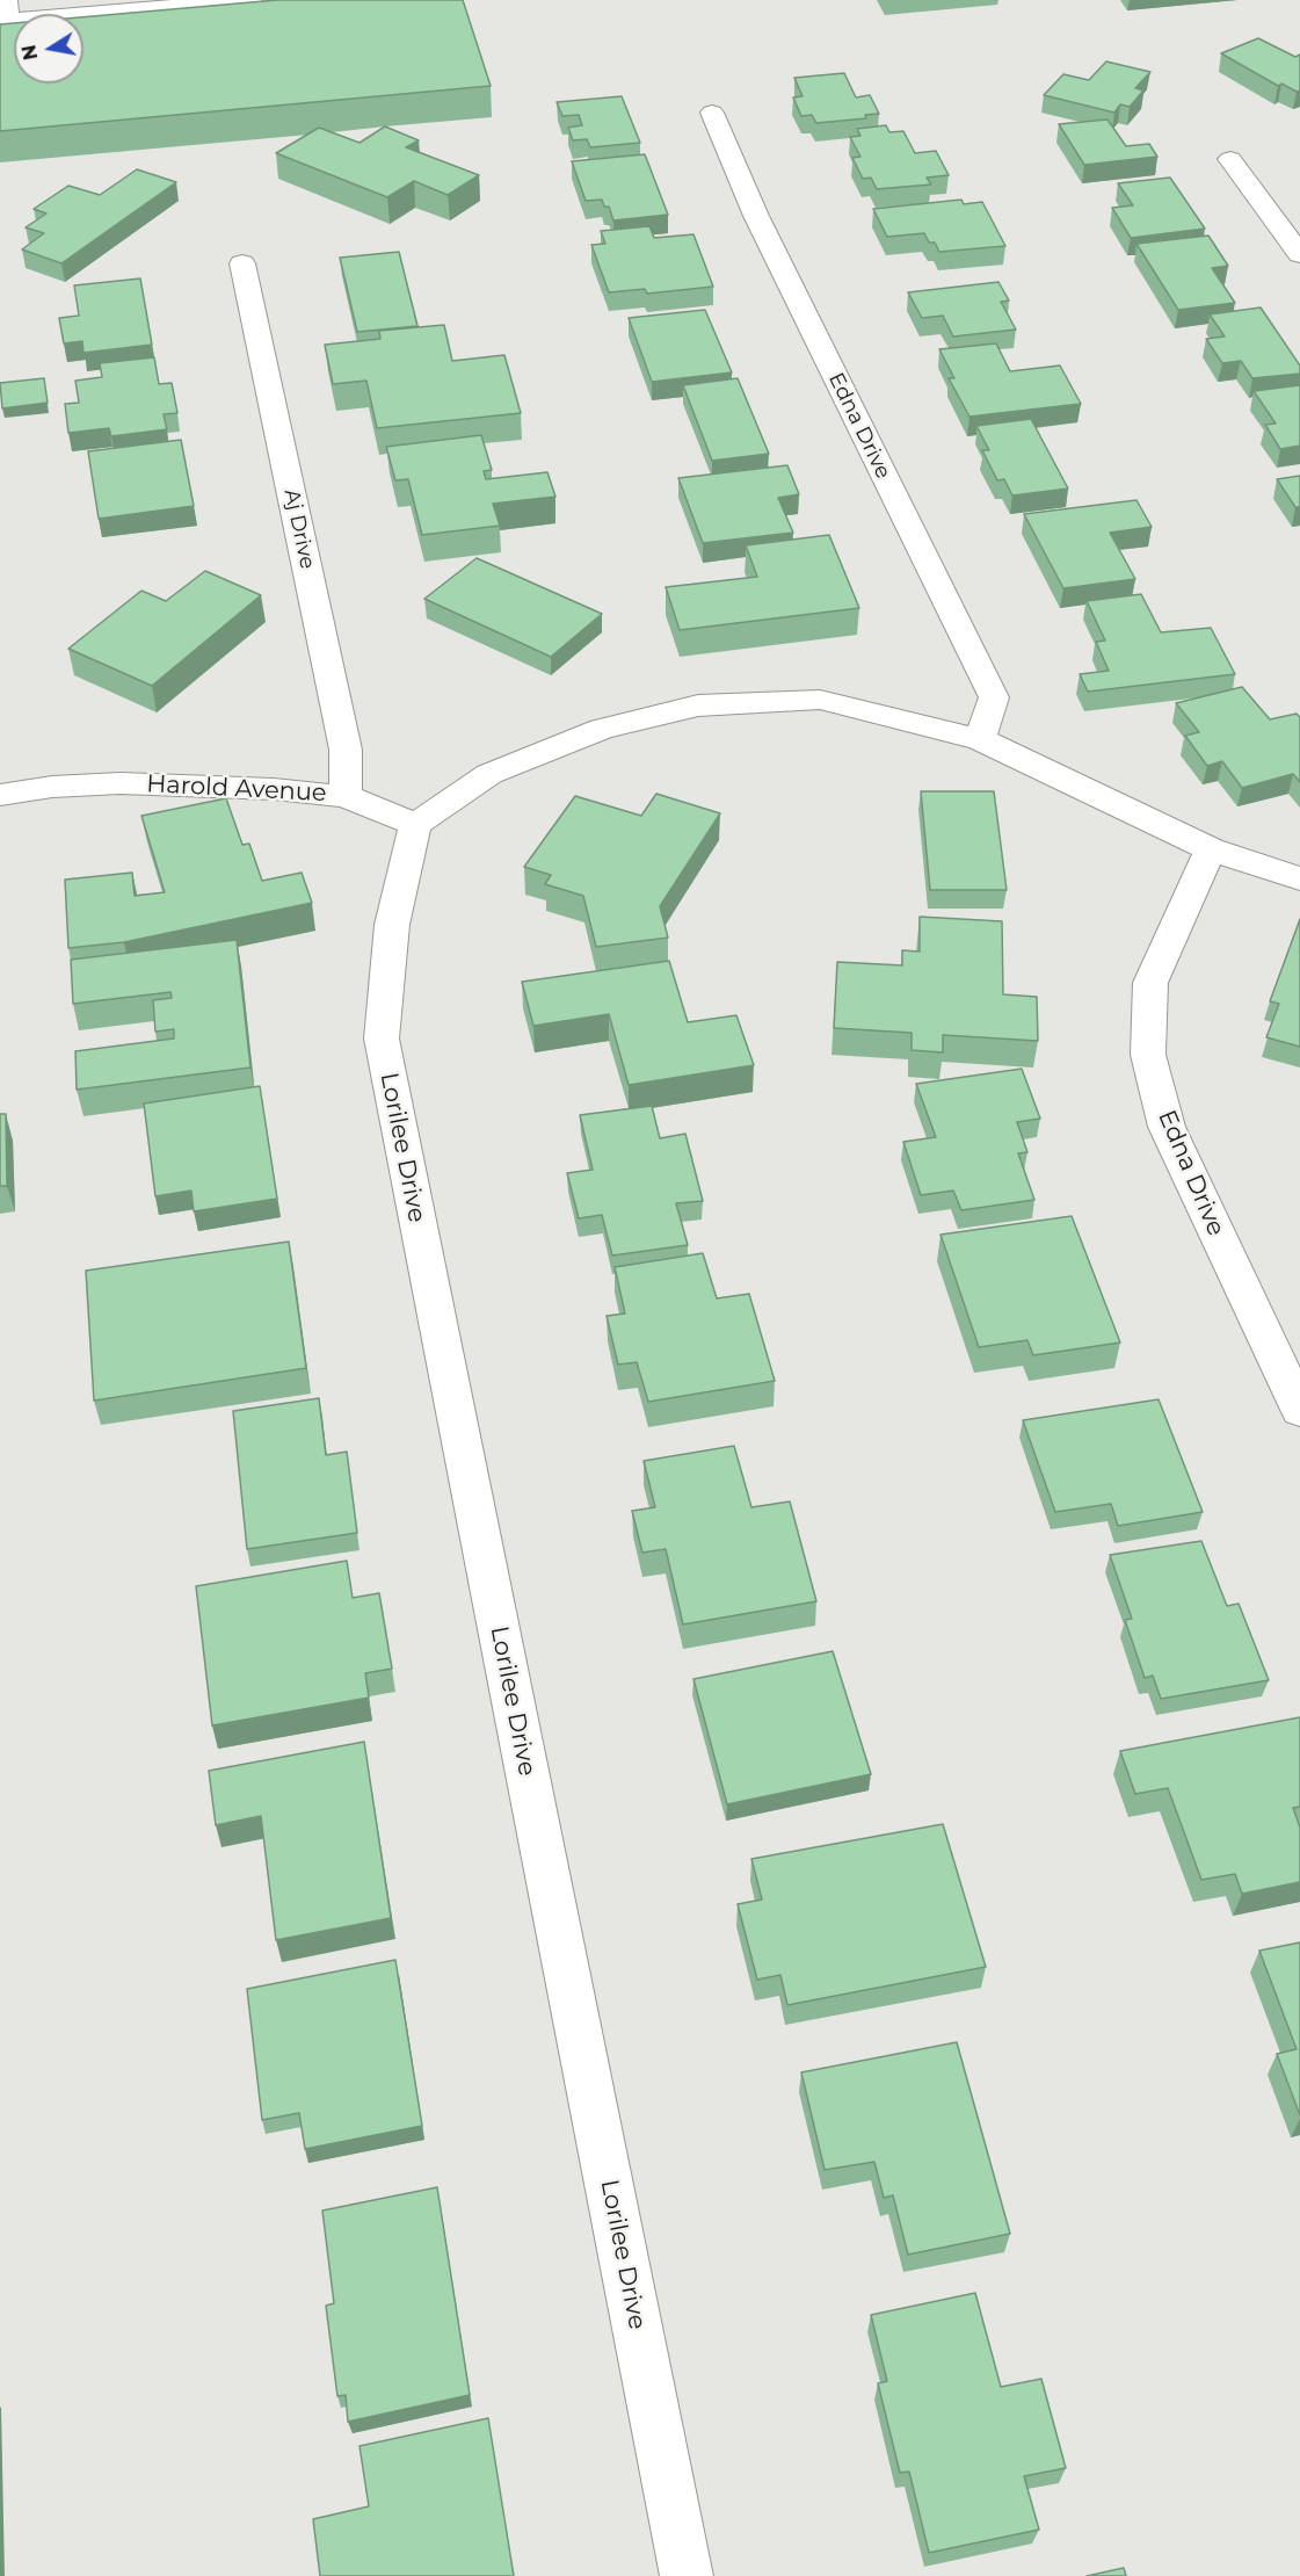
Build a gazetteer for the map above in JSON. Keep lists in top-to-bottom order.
{
  "streets": {
    "street": [
      "Edna Drive",
      "Aj Drive",
      "Harold Avenue",
      "Lorilee Drive"
    ]
  },
  "crossings": [
    ["Aj Drive", "Harold Avenue"],
    ["Harold Avenue", "Lorilee Drive"]
  ],
  "north": "left"
}
